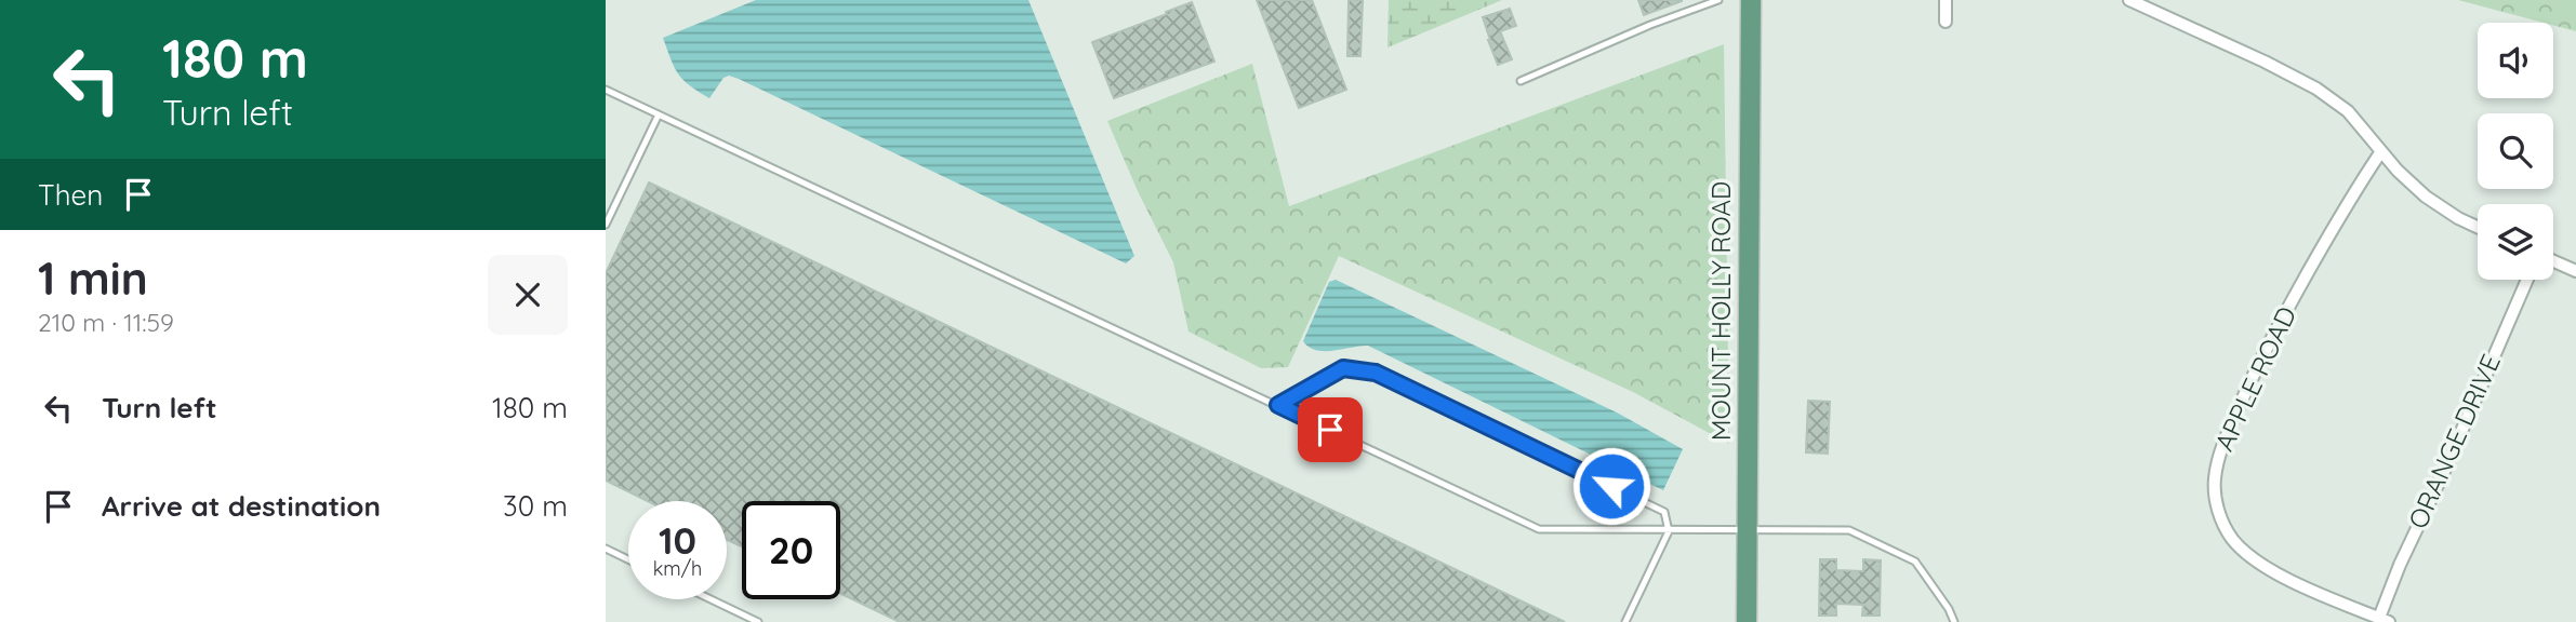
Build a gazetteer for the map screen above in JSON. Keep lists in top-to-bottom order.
{
  "streets": {
    "main road": ["MOUNT HOLLY ROAD"],
    "street": ["APPLE ROAD", "ORANGE DRIVE"]
  },
  "crossings": [
    ["APPLE ROAD", "ORANGE DRIVE"]
  ],
  "page": {
    "turn": ["180 m", "Turn left"],
    "then": "Then",
    "heading": ["1 min", "210 m · 11:59"],
    "list": [
      {
        "name": "Turn left",
        "value": "180 m"
      },
      {
        "name": "Arrive at destination",
        "value": "30 m"
      }
    ],
    "speed": "10 km/h",
    "limit": "20"
  }
}
